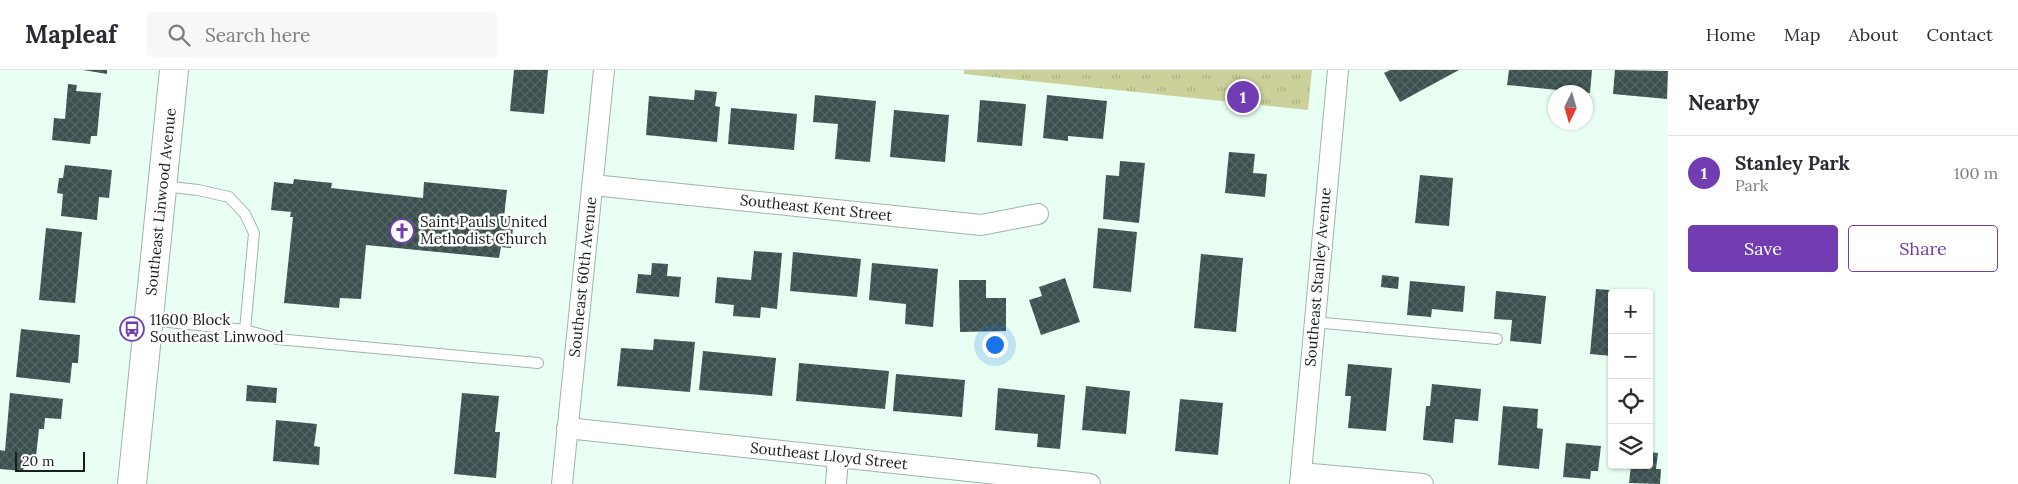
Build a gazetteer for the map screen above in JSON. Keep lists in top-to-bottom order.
{
  "streets": {
    "main road": ["Southeast Linwood Avenue"],
    "street": [
      "Southeast Kent Street",
      "Southeast 60th Avenue",
      "Southeast Stanley Avenue",
      "Southeast Lloyd Street"
    ]
  },
  "crossings": [
    ["Southeast Kent Street", "Southeast 60th Avenue"],
    ["Southeast 60th Avenue", "Southeast Lloyd Street"]
  ],
  "places": {
    "church": ["Saint Pauls United Methodist Church"],
    "bus stop": ["11600 Block Southeast Linwood"]
  },
  "scale_bar": "20 m",
  "north": "bottom",
  "page": {
    "header": "Mapleaf",
    "search": "Search here",
    "nav": [
      "Home",
      "Map",
      "About",
      "Contact"
    ],
    "heading": "Nearby",
    "pins": "1",
    "list": [
      {
        "mark": "1",
        "name": "Stanley Park",
        "note": "Park",
        "value": "100 m"
      }
    ],
    "buttons": ["Save", "Share"],
    "map_buttons": ["+", "−"],
    "scale": "20 m"
  }
}
